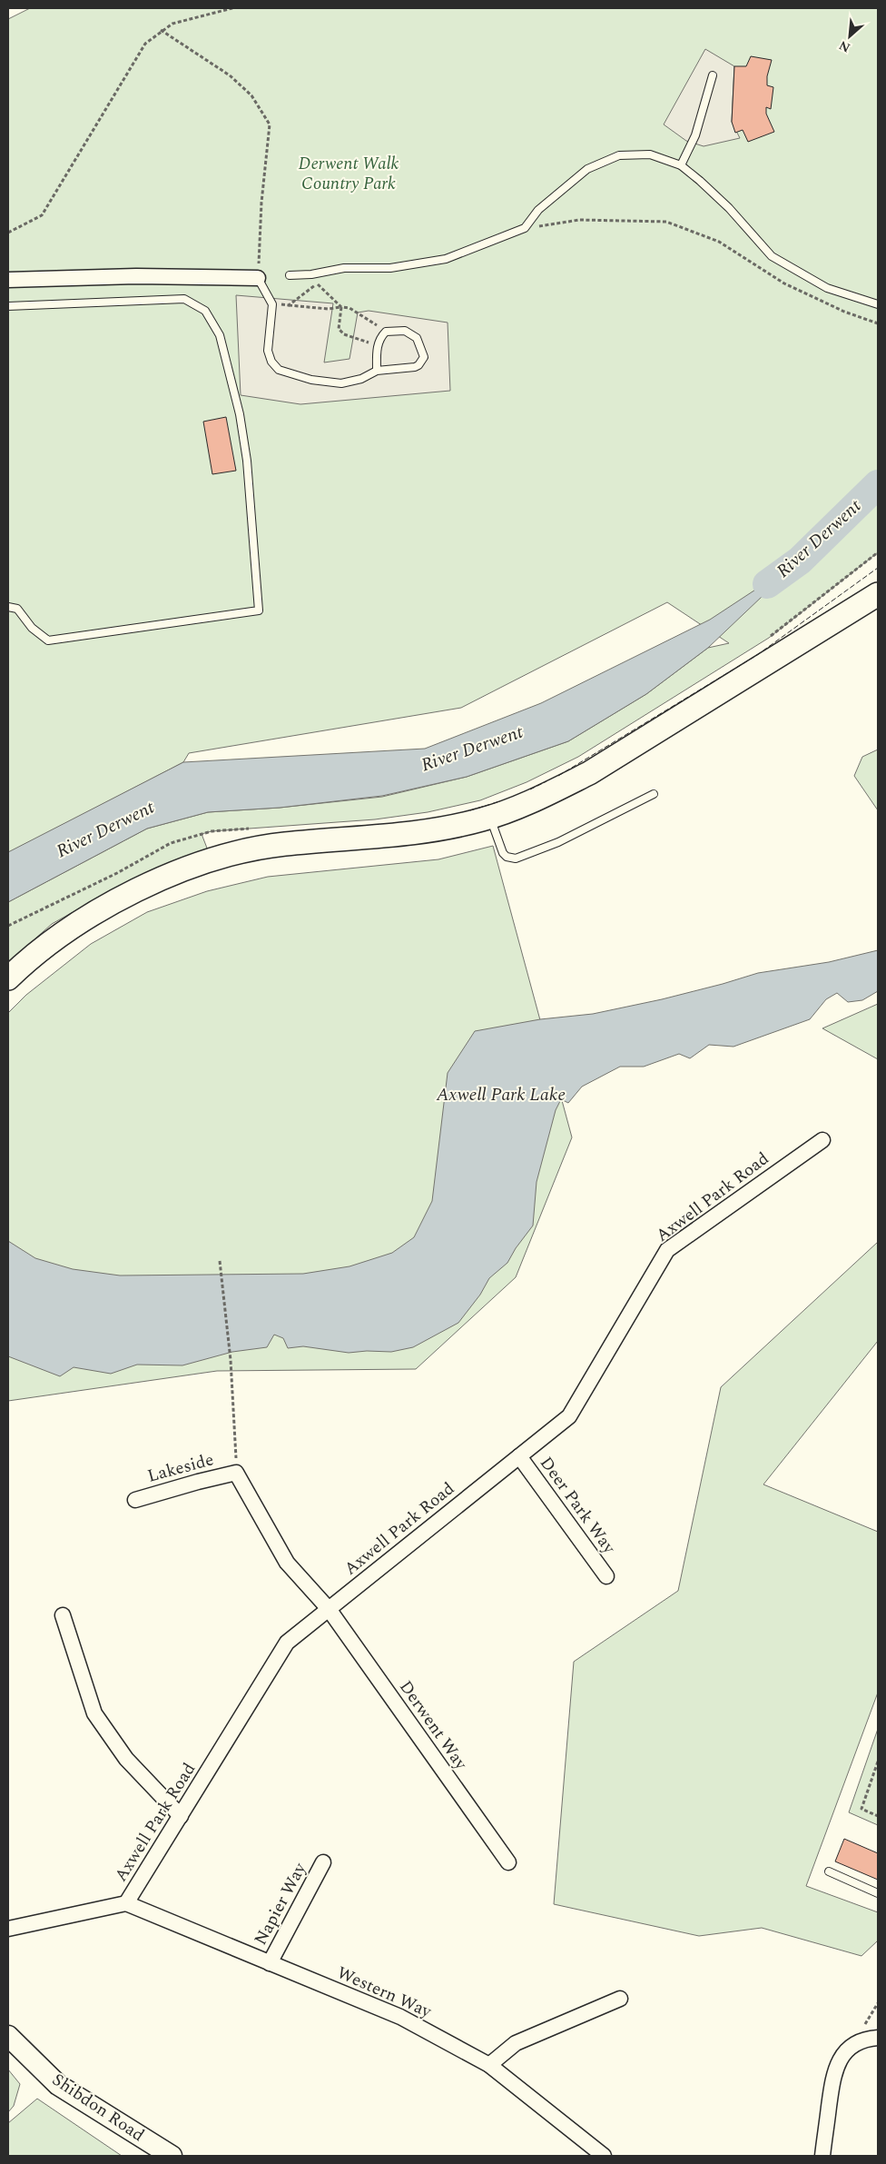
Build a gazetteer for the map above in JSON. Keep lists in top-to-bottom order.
{
  "streets": {
    "main road": ["Shibdon Road"],
    "street": [
      "Axwell Park Road",
      "Lakeside",
      "Deer Park Way",
      "Derwent Way",
      "Napier Way",
      "Western Way"
    ]
  },
  "crossings": [
    ["Axwell Park Road", "Deer Park Way"],
    ["Axwell Park Road", "Derwent Way"],
    ["Axwell Park Road", "Western Way"],
    ["Lakeside", "Derwent Way"],
    ["Napier Way", "Western Way"]
  ],
  "water": ["River Derwent", "Axwell Park Lake"],
  "parks": ["Derwent Walk Country Park"],
  "north": "bottom left"
}
